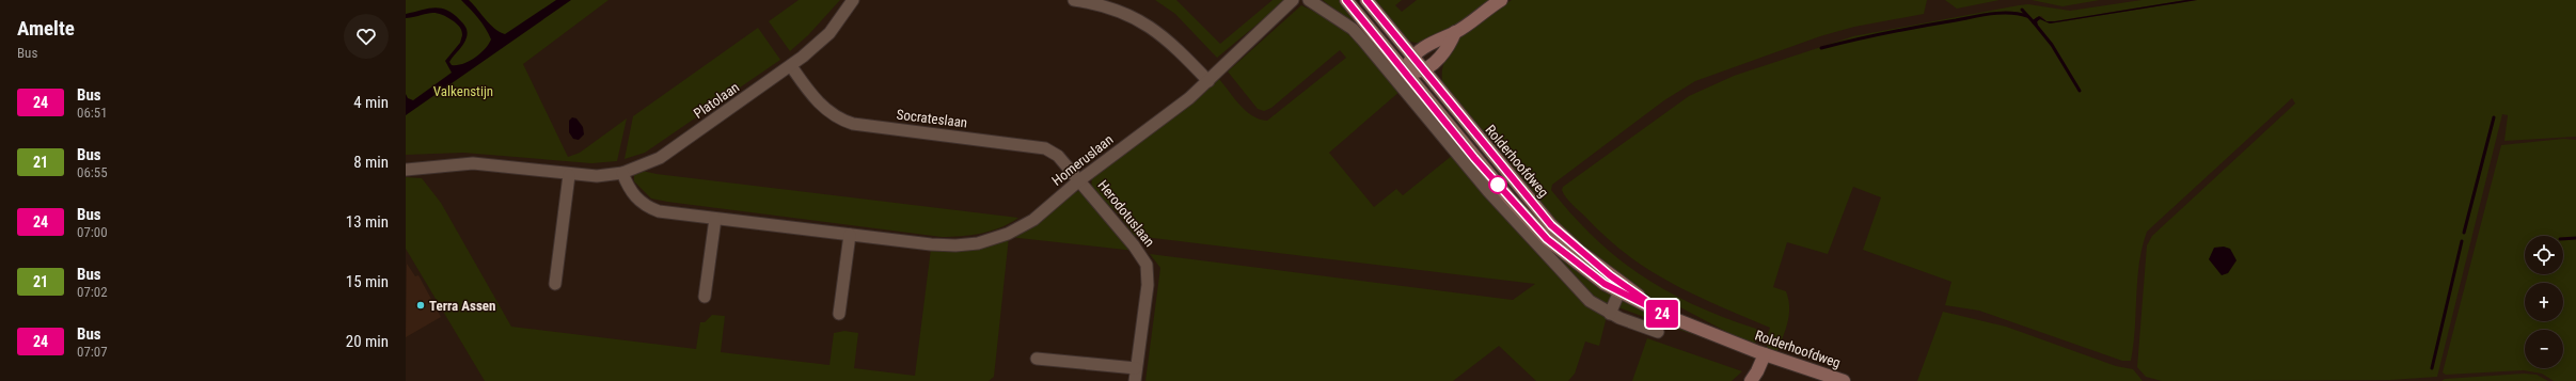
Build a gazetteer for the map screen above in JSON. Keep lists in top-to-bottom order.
{
  "streets": {
    "main road": ["Rolderhoofdweg"],
    "street": [
      "Platolaan",
      "Socrateslaan",
      "Homeruslaan",
      "Herodotuslaan"
    ]
  },
  "crossings": [
    ["Platolaan", "Socrateslaan"],
    ["Platolaan", "Homeruslaan"],
    ["Socrateslaan", "Homeruslaan"],
    ["Socrateslaan", "Herodotuslaan"],
    ["Homeruslaan", "Herodotuslaan"]
  ],
  "parks": ["Valkenstijn"],
  "places": ["Terra Assen"],
  "lines": ["bus line 24"],
  "page": {
    "heading": ["Amelte", "Bus"],
    "on_map": "24",
    "list": [
      {
        "mark": "24",
        "name": "Bus",
        "note": "06:51",
        "value": "4 min"
      },
      {
        "mark": "21",
        "name": "Bus",
        "note": "06:55",
        "value": "8 min"
      },
      {
        "mark": "24",
        "name": "Bus",
        "note": "07:00",
        "value": "13 min"
      },
      {
        "mark": "21",
        "name": "Bus",
        "note": "07:02",
        "value": "15 min"
      },
      {
        "mark": "24",
        "name": "Bus",
        "note": "07:07",
        "value": "20 min"
      }
    ],
    "map_buttons": ["+", "−"]
  }
}
